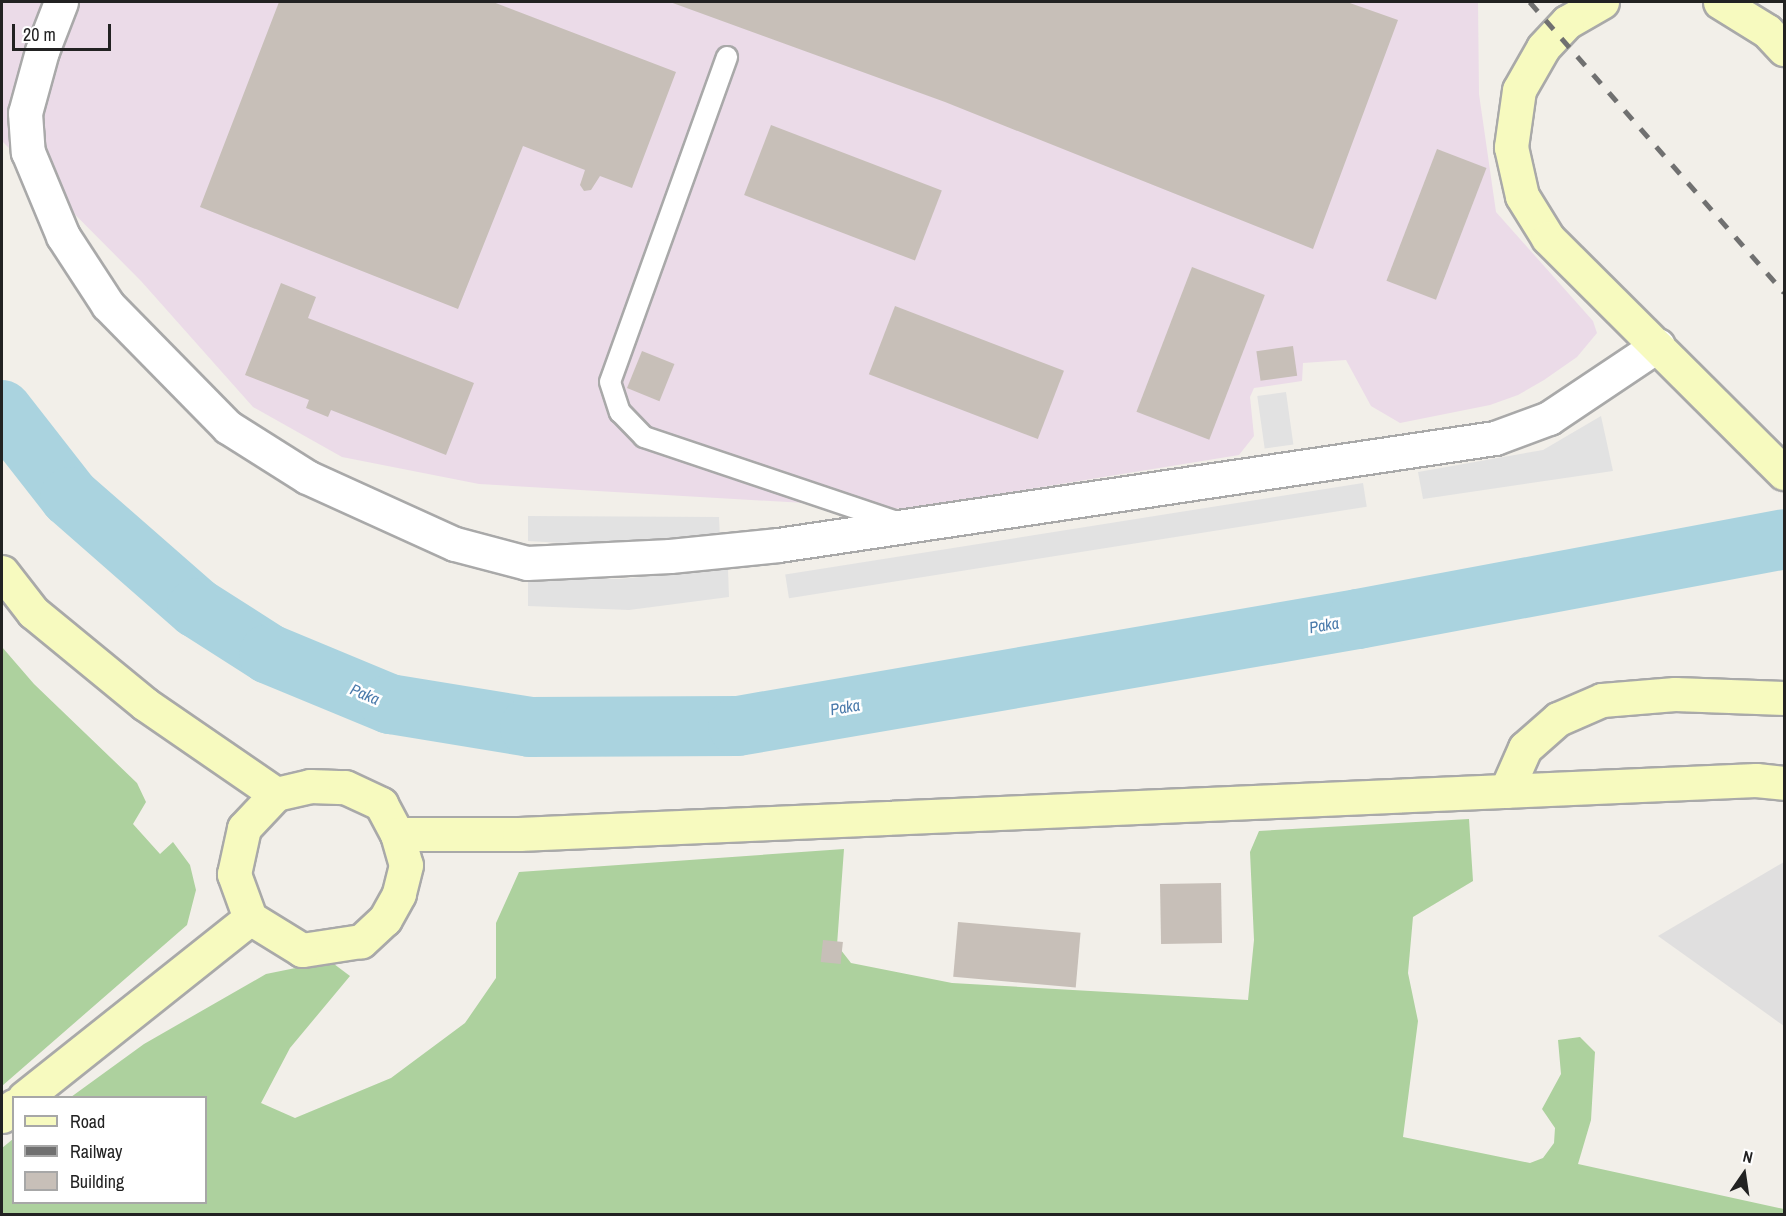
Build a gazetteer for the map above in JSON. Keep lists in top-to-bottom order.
{
  "water": ["Paka"],
  "legend": ["Road", "Railway", "Building"],
  "scale_bar": "20 m",
  "north": "top"
}
